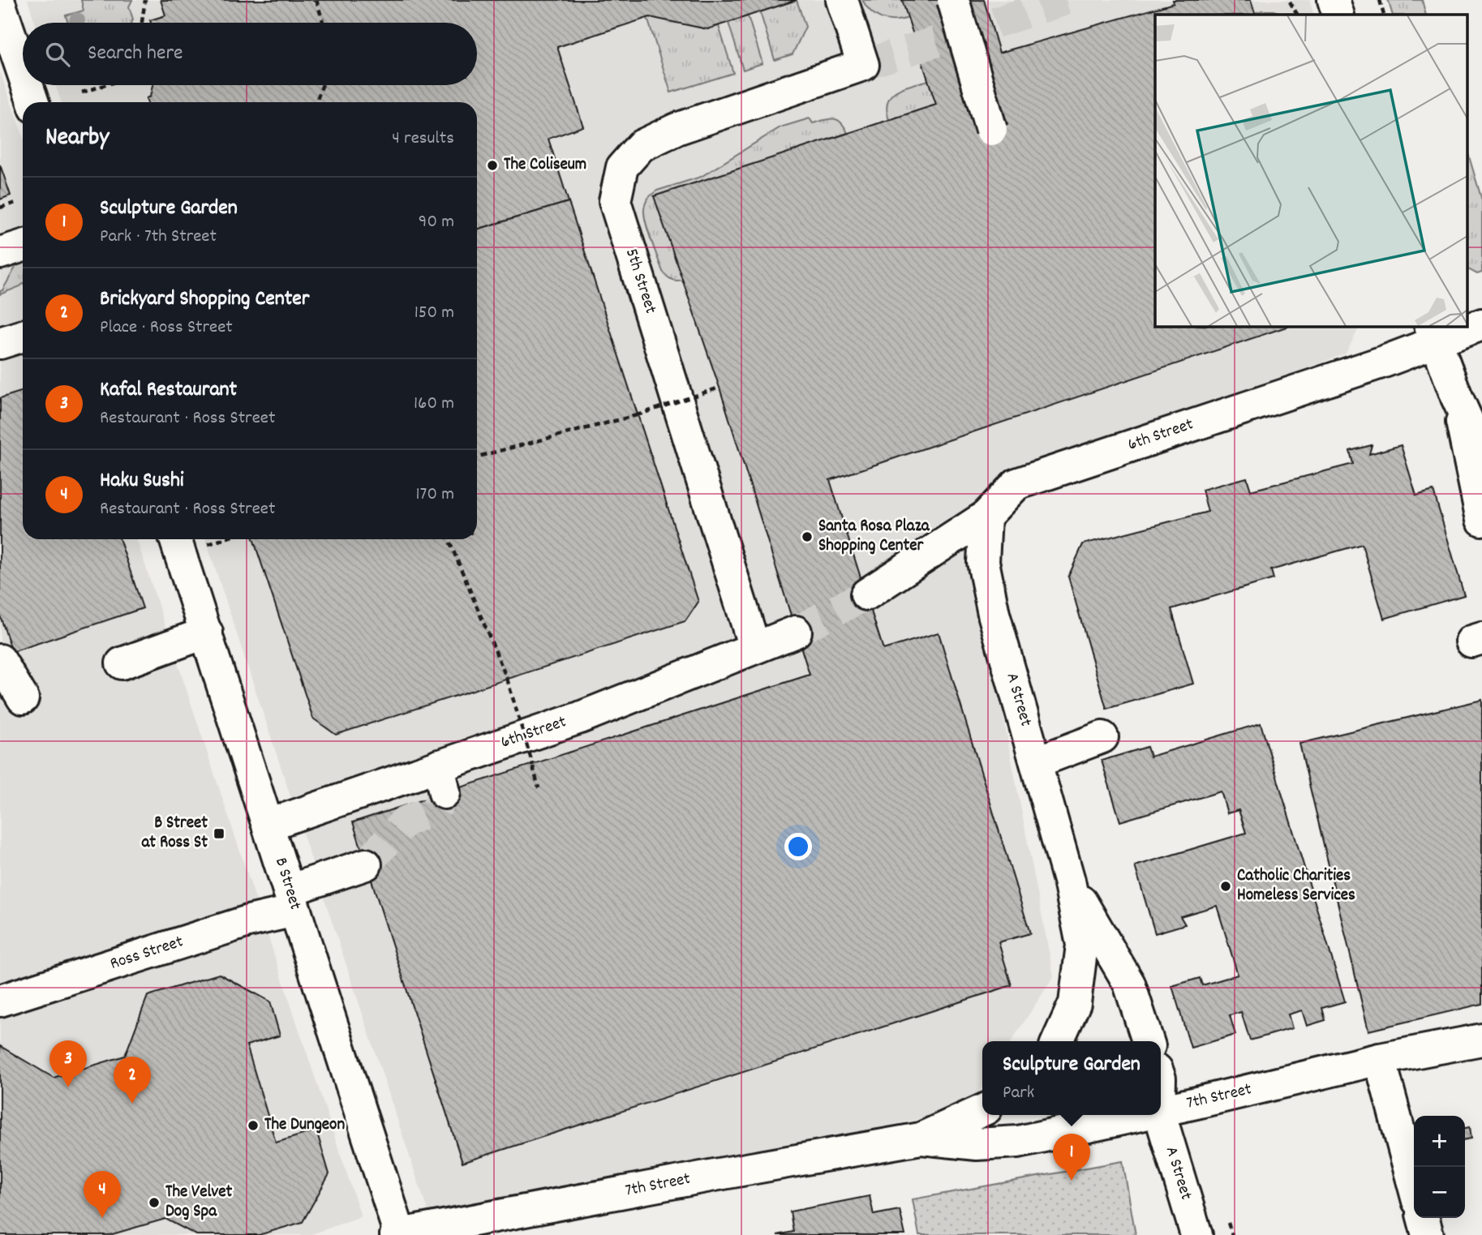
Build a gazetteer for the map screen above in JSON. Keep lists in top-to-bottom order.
{
  "streets": {
    "main road": [
      "5th Street",
      "6th Street",
      "A Street",
      "B Street",
      "Ross Street",
      "7th Street"
    ]
  },
  "crossings": [
    ["5th Street", "6th Street"],
    ["6th Street", "A Street"],
    ["6th Street", "B Street"],
    ["B Street", "Ross Street"],
    ["B Street", "7th Street"]
  ],
  "places": {
    "other": [
      "The Coliseum",
      "Santa Rosa Plaza Shopping Center",
      "Catholic Charities Homeless Services",
      "The Dungeon",
      "The Velvet Dog Spa"
    ],
    "transit": ["B Street at Ross St"]
  },
  "page": {
    "search": "Search here",
    "heading": ["Nearby", "4 results"],
    "list": [
      {
        "mark": "1",
        "name": "Sculpture Garden",
        "note": "Park · 7th Street",
        "value": "90 m"
      },
      {
        "mark": "2",
        "name": "Brickyard Shopping Center",
        "note": "Place · Ross Street",
        "value": "150 m"
      },
      {
        "mark": "3",
        "name": "Kafal Restaurant",
        "note": "Restaurant · Ross Street",
        "value": "160 m"
      },
      {
        "mark": "4",
        "name": "Haku Sushi",
        "note": "Restaurant · Ross Street",
        "value": "170 m"
      }
    ],
    "pins": [
      "3",
      "2",
      "1",
      "4"
    ],
    "popup": ["Sculpture Garden", "Park"],
    "map_buttons": ["+", "−"]
  }
}
